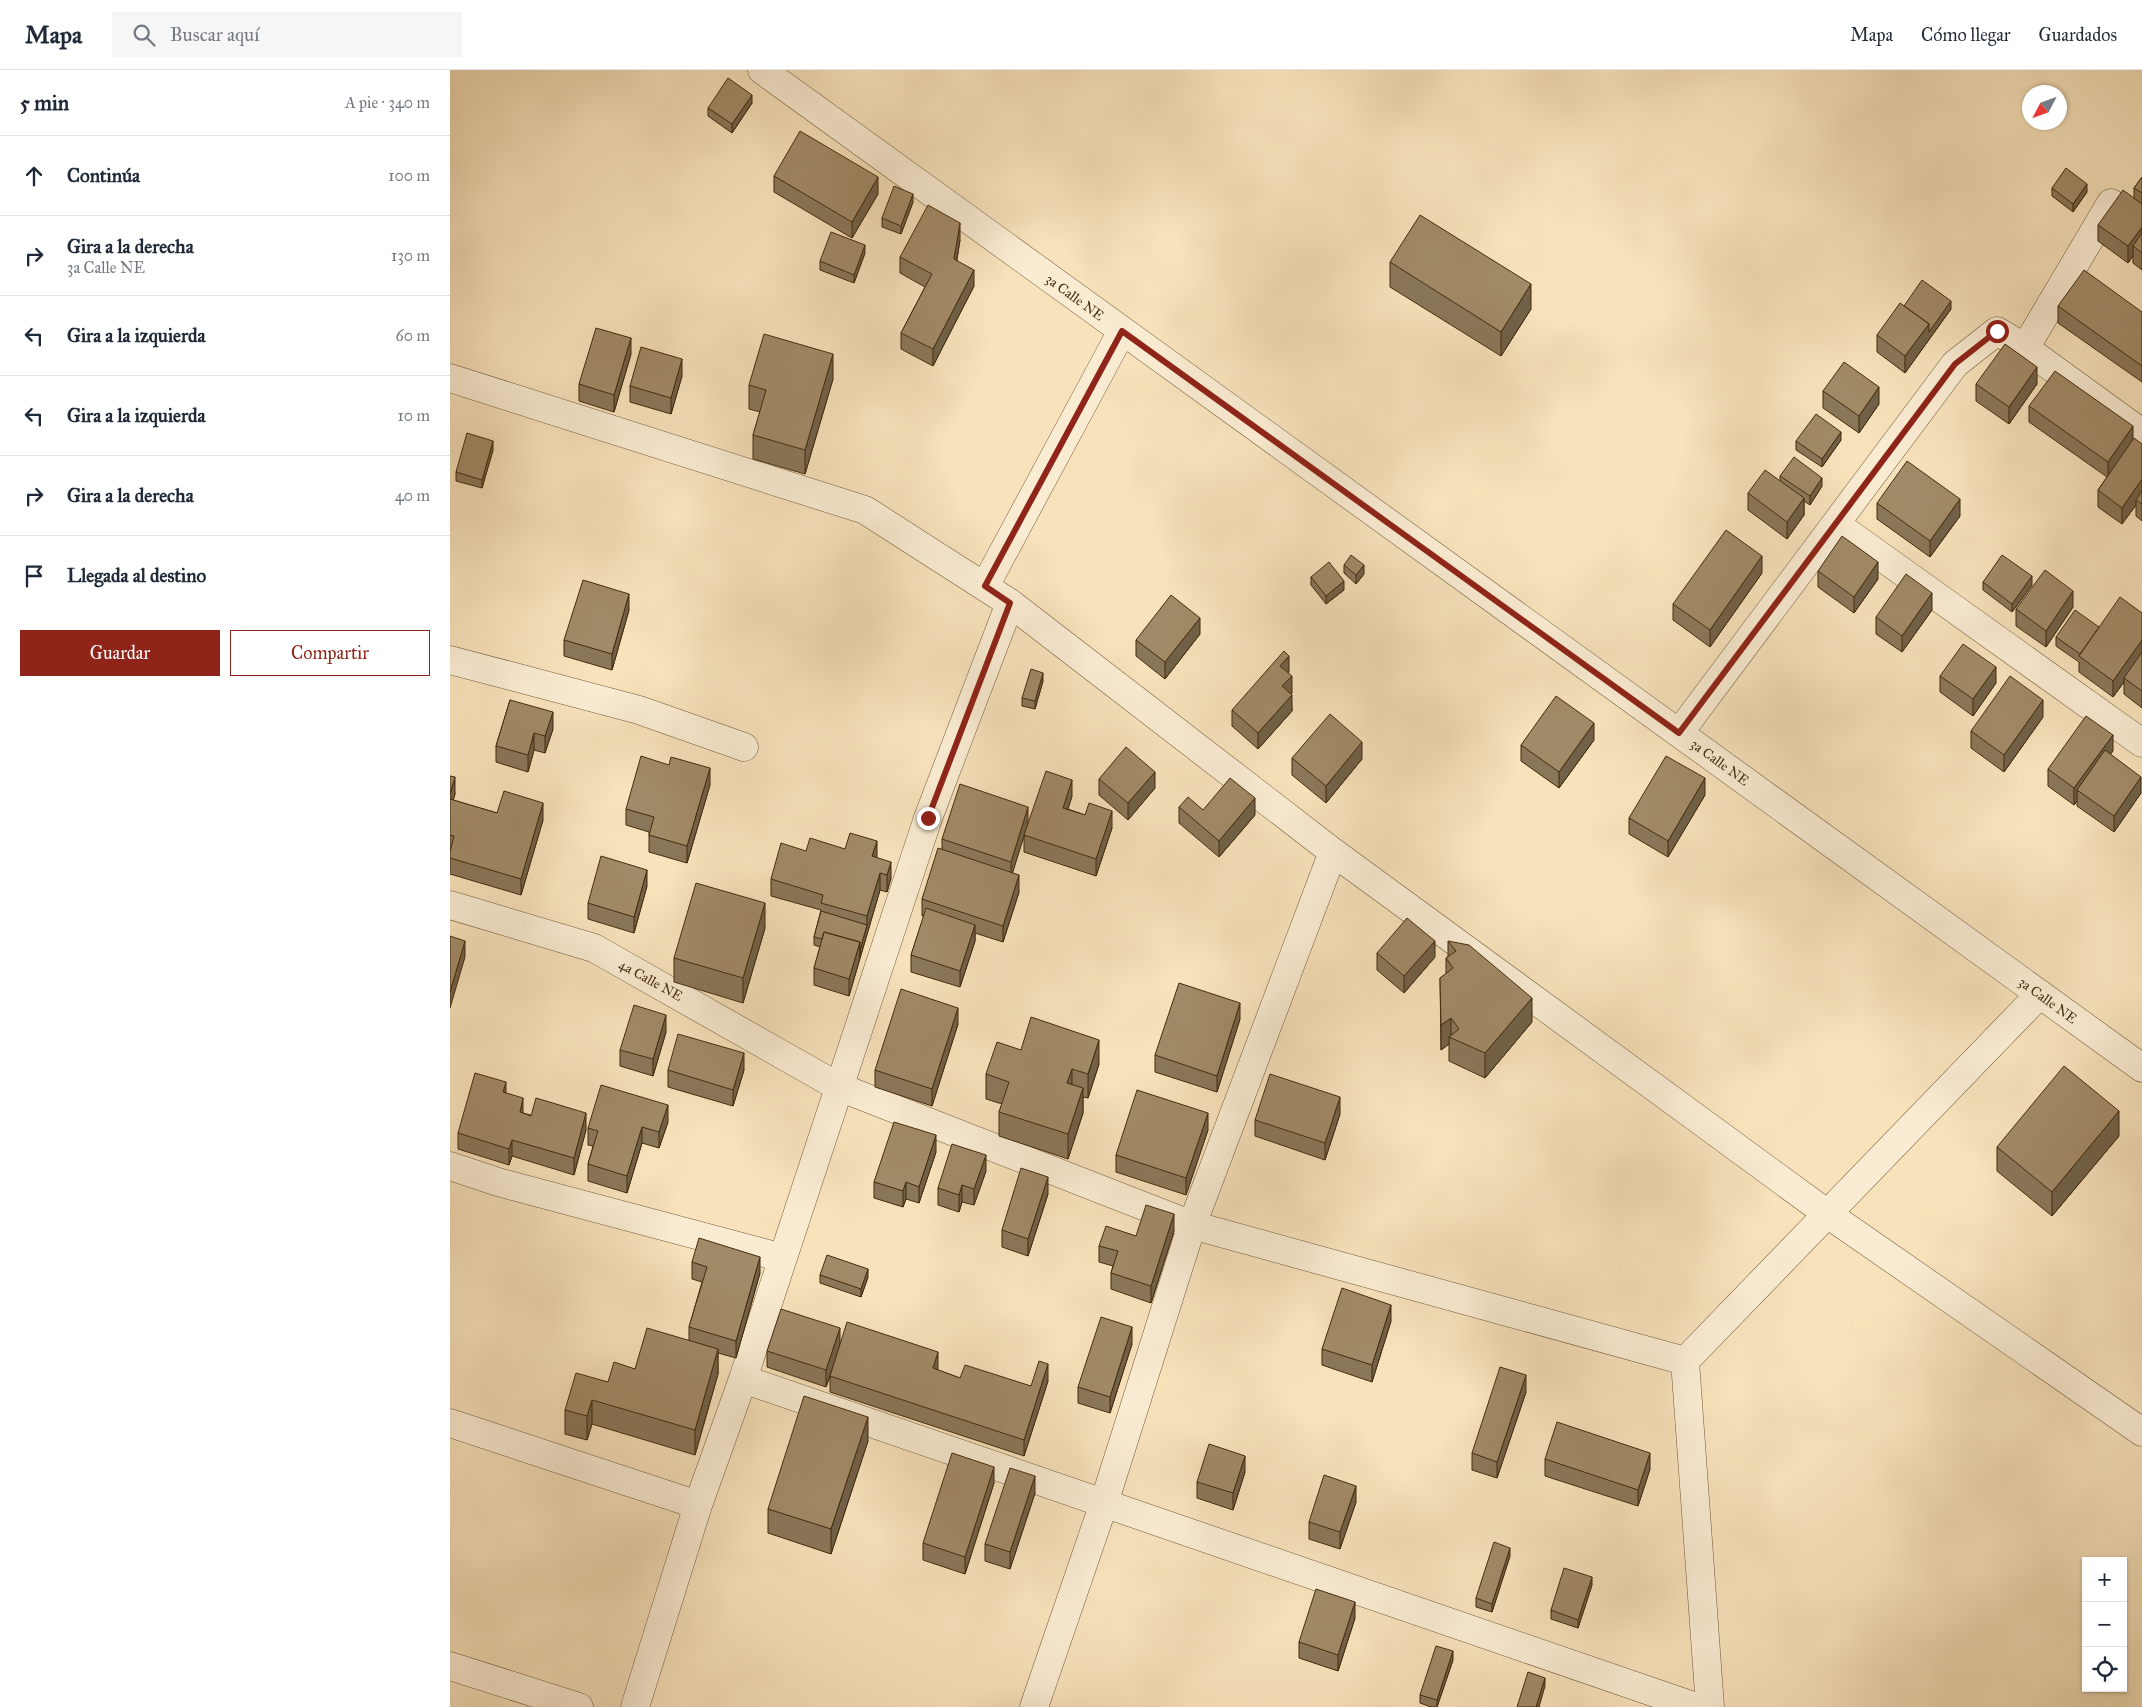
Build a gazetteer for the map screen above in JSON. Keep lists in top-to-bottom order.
{
  "streets": {
    "street": ["3a Calle NE", "4a Calle NE"]
  },
  "north": "bottom left",
  "page": {
    "header": "Mapa",
    "search": "Buscar aquí",
    "nav": ["Mapa", "Cómo llegar", "Guardados"],
    "heading": ["5 min", "A pie · 340 m"],
    "list": [
      ["Continúa", "100 m"],
      ["Gira a la derecha", "3a Calle NE", "130 m"],
      ["Gira a la izquierda", "60 m"],
      ["Gira a la izquierda", "10 m"],
      ["Gira a la derecha", "40 m"],
      "Llegada al destino"
    ],
    "buttons": ["Guardar", "Compartir"],
    "map_buttons": ["+", "−"]
  }
}
